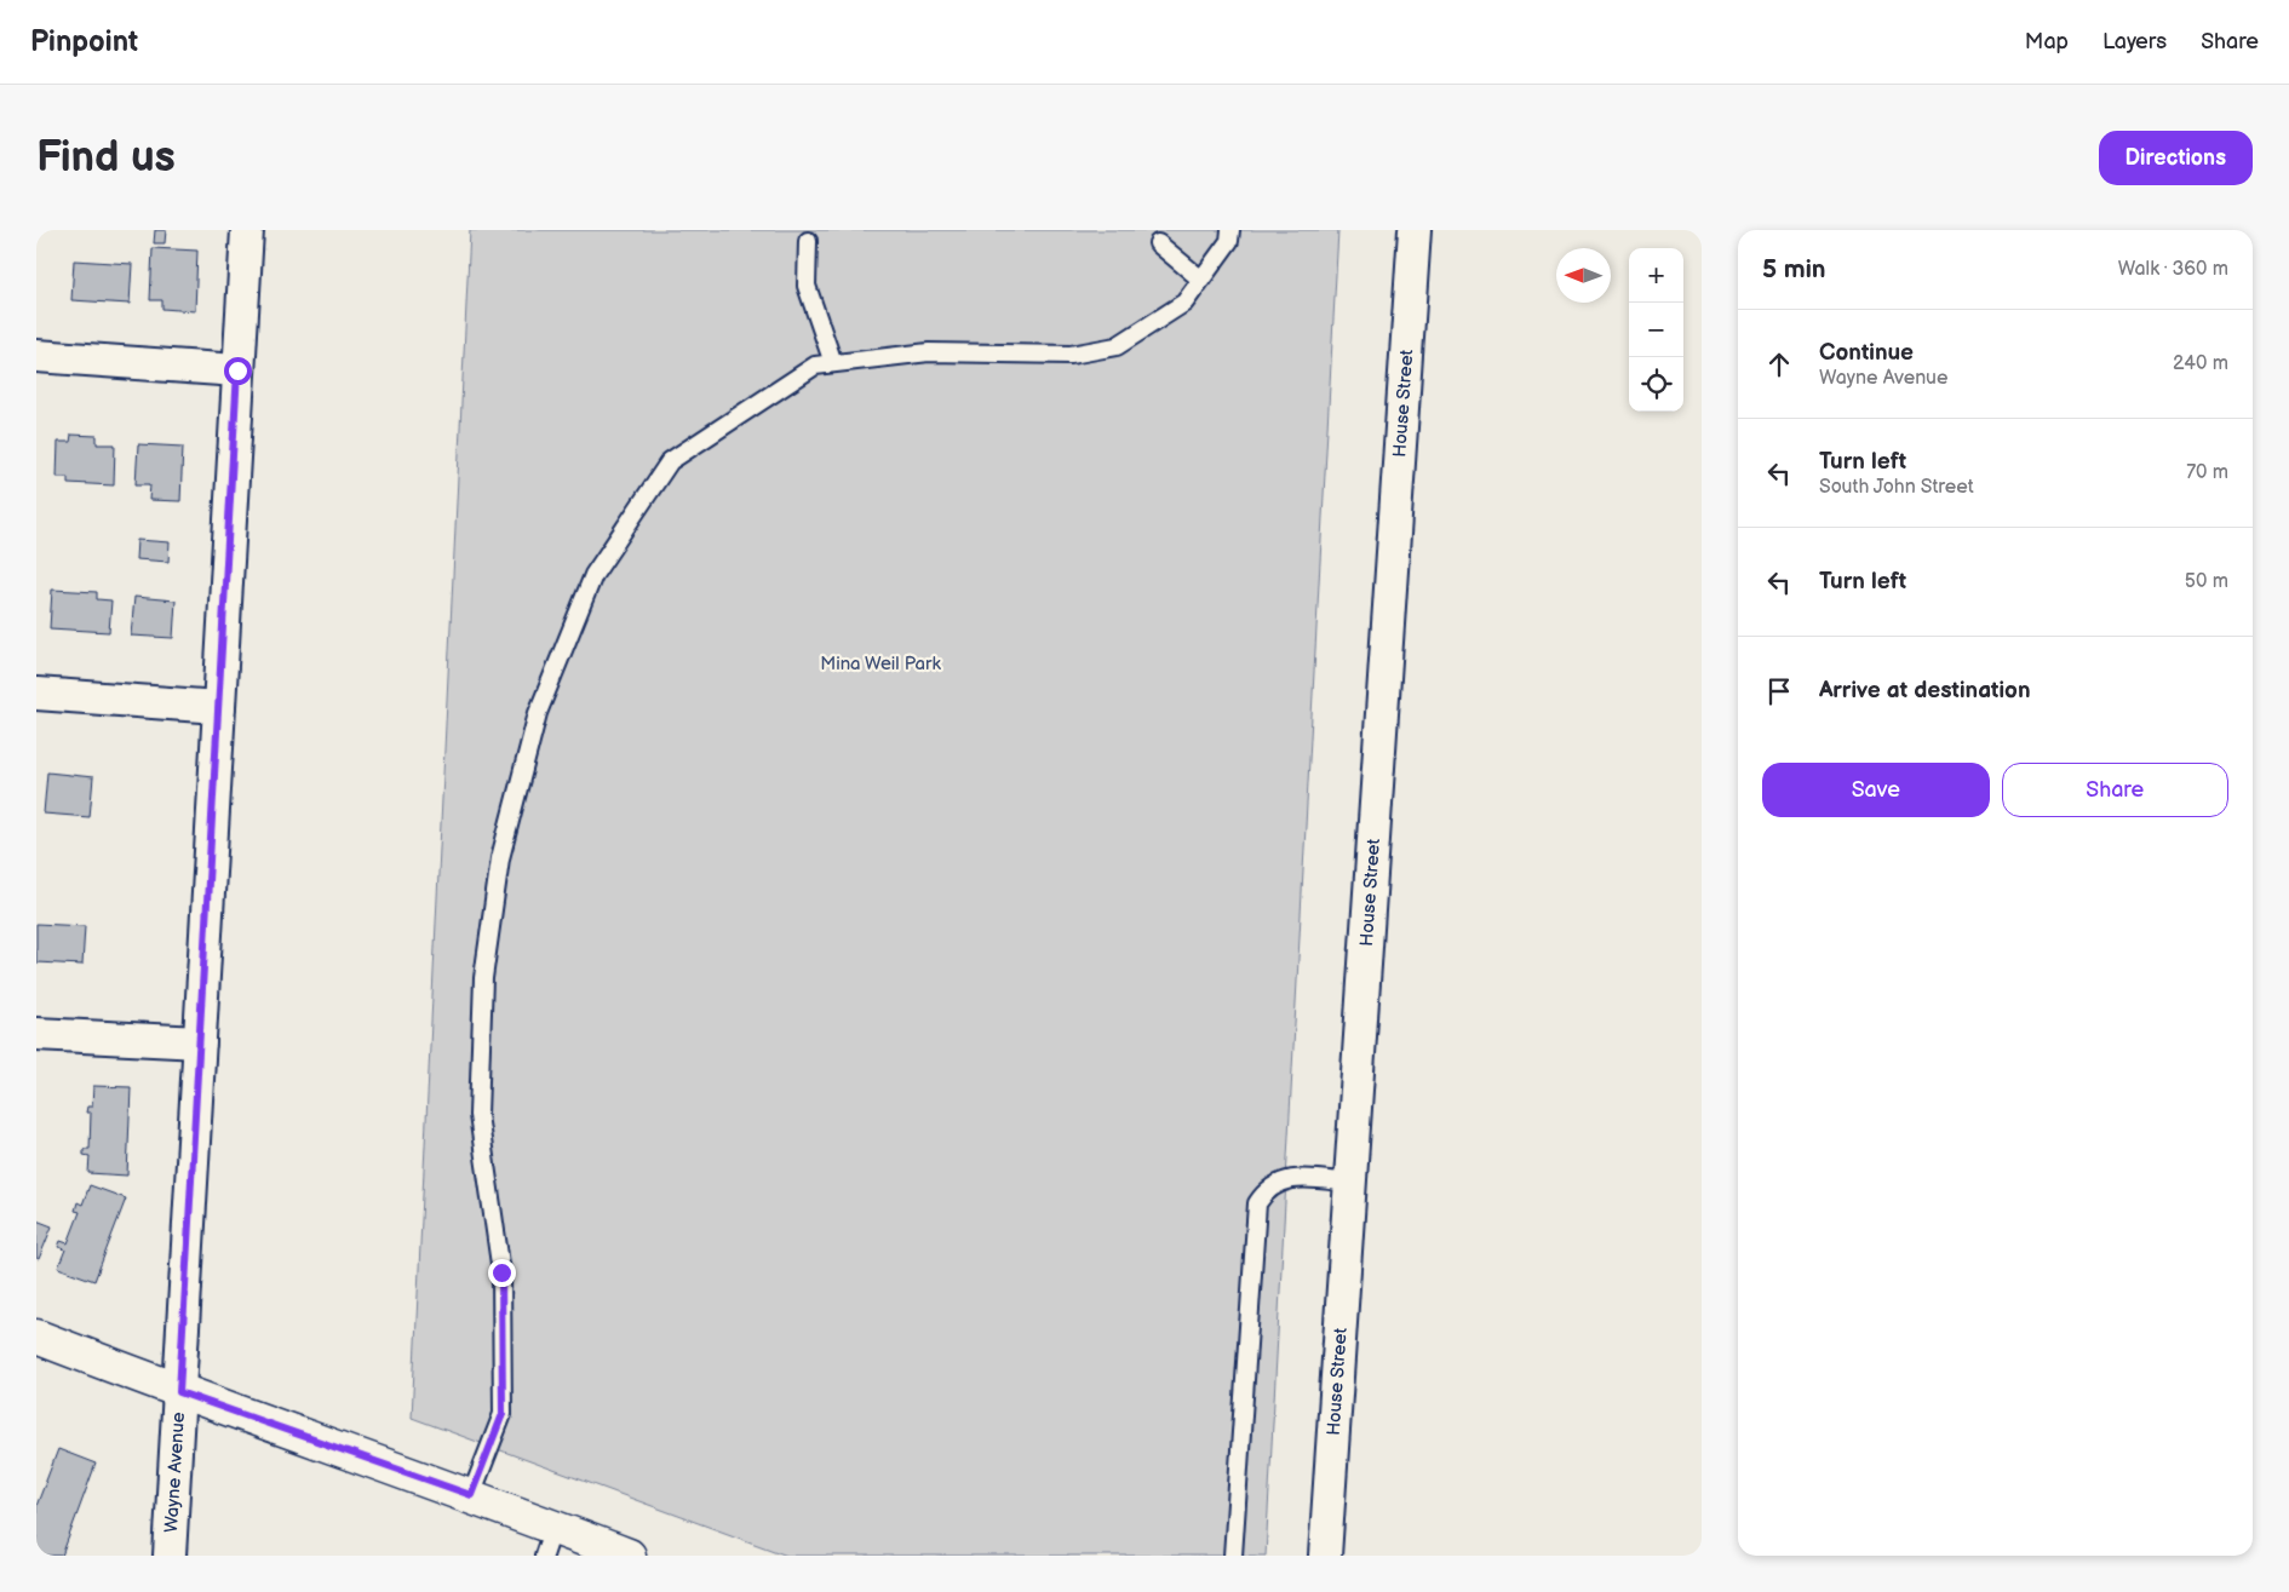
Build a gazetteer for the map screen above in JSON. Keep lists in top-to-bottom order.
{
  "streets": {
    "street": ["House Street", "Wayne Avenue"]
  },
  "parks": ["Mina Weil Park"],
  "north": "left",
  "page": {
    "header": "Pinpoint",
    "nav": ["Map", "Layers", "Share"],
    "buttons": [
      "Directions",
      ["Save", "Share"]
    ],
    "title": "Find us",
    "heading": ["5 min", "Walk · 360 m"],
    "map_buttons": ["+", "−"],
    "list": [
      ["Continue", "Wayne Avenue", "240 m"],
      ["Turn left", "South John Street", "70 m"],
      ["Turn left", "50 m"],
      "Arrive at destination"
    ]
  }
}
